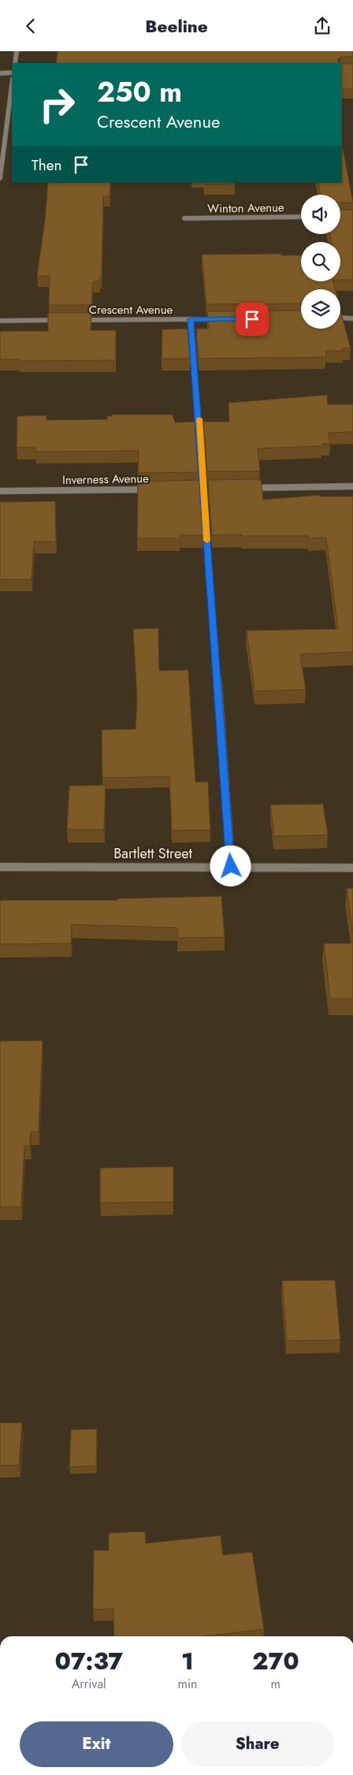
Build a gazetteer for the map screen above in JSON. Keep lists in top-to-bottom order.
{
  "streets": {
    "street": [
      "Winton Avenue",
      "Crescent Avenue",
      "Inverness Avenue",
      "Bartlett Street"
    ]
  },
  "page": {
    "header": "Beeline",
    "turn": ["250 m", "Crescent Avenue"],
    "then": "Then",
    "eta": [
      "07:37",
      "Arrival",
      "1",
      "min",
      "270",
      "m"
    ],
    "buttons": ["Exit", "Share"]
  }
}
